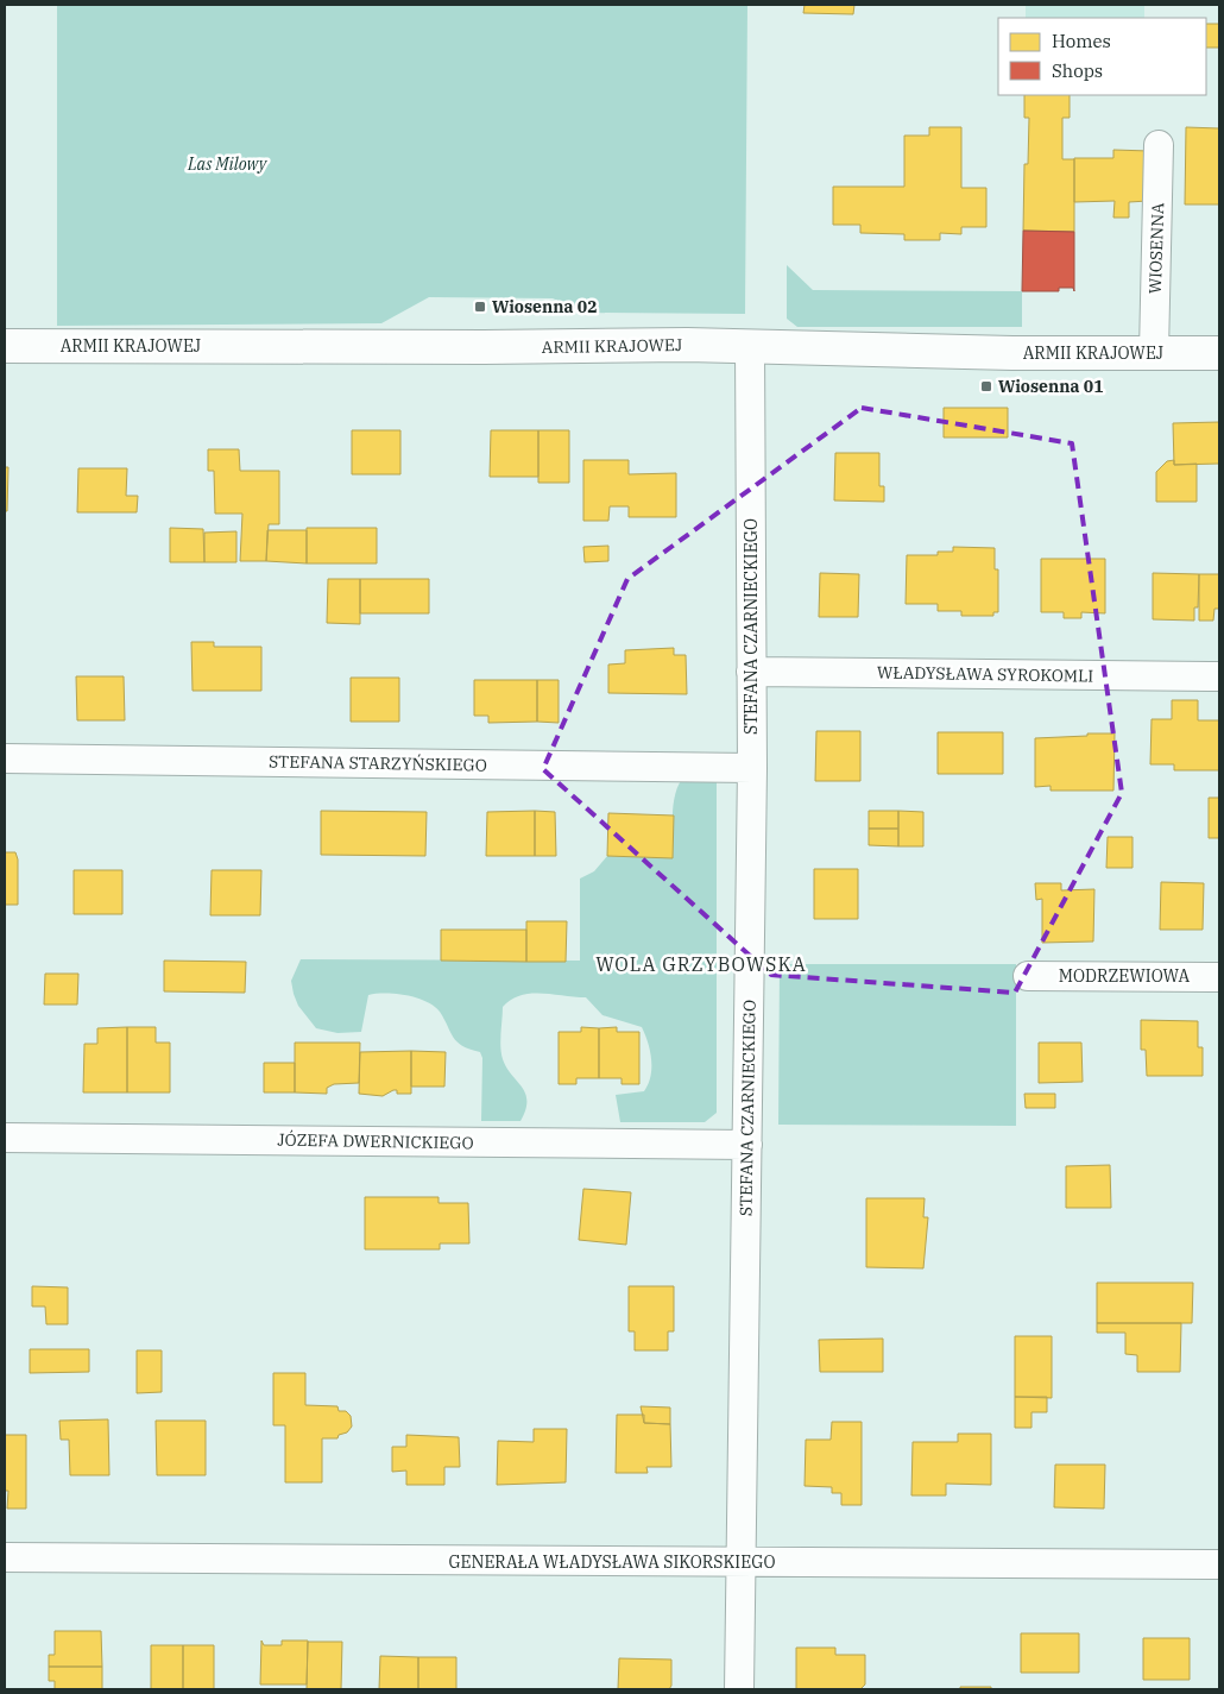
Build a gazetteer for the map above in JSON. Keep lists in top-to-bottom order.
{
  "streets": {
    "street": [
      "WIOSENNA",
      "ARMII KRAJOWEJ",
      "STEFANA CZARNIECKIEGO",
      "WŁADYSŁAWA SYROKOMLI",
      "STEFANA STARZYŃSKIEGO",
      "MODRZEWIOWA",
      "JÓZEFA DWERNICKIEGO",
      "GENERAŁA WŁADYSŁAWA SIKORSKIEGO"
    ]
  },
  "crossings": [
    ["WIOSENNA", "ARMII KRAJOWEJ"],
    ["ARMII KRAJOWEJ", "STEFANA CZARNIECKIEGO"],
    ["STEFANA CZARNIECKIEGO", "WŁADYSŁAWA SYROKOMLI"],
    ["STEFANA CZARNIECKIEGO", "STEFANA STARZYŃSKIEGO"],
    ["STEFANA CZARNIECKIEGO", "JÓZEFA DWERNICKIEGO"],
    ["STEFANA CZARNIECKIEGO", "GENERAŁA WŁADYSŁAWA SIKORSKIEGO"]
  ],
  "districts": ["WOLA GRZYBOWSKA"],
  "parks": ["Las Milowy"],
  "places": {
    "transit": ["Wiosenna 02", "Wiosenna 01"]
  },
  "legend": ["Homes", "Shops"]
}
